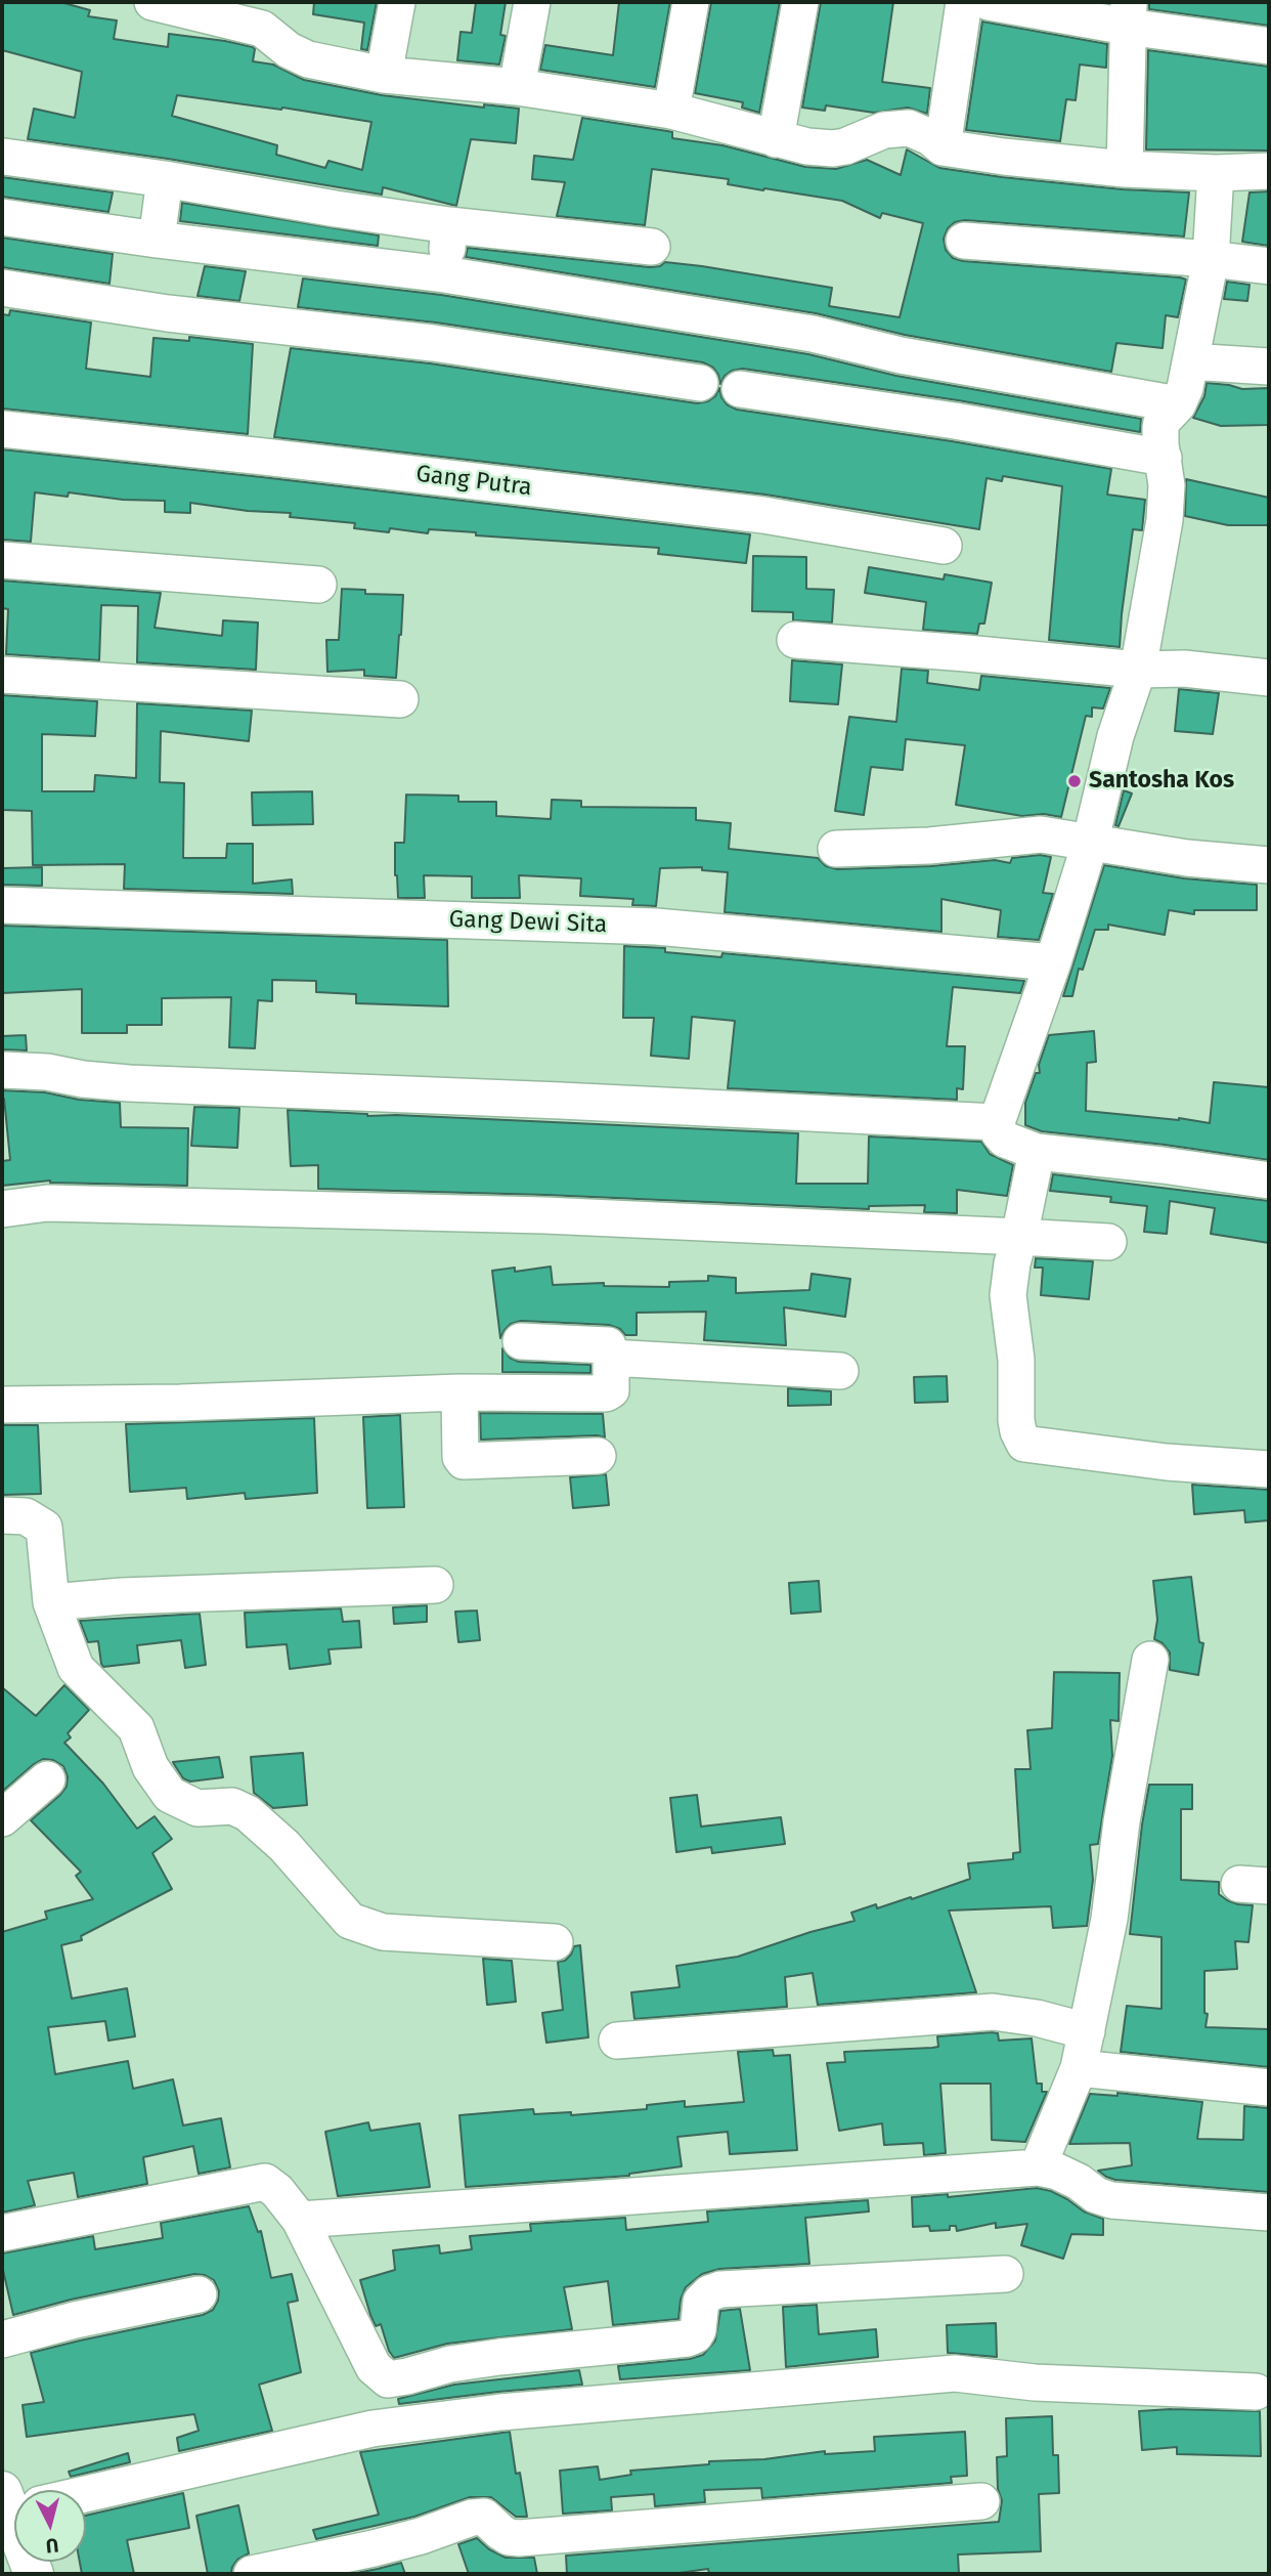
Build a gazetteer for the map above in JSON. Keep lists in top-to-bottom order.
{
  "streets": {
    "street": ["Gang Putra", "Gang Dewi Sita"]
  },
  "places": ["Santosha Kos"],
  "north": "bottom"
}
